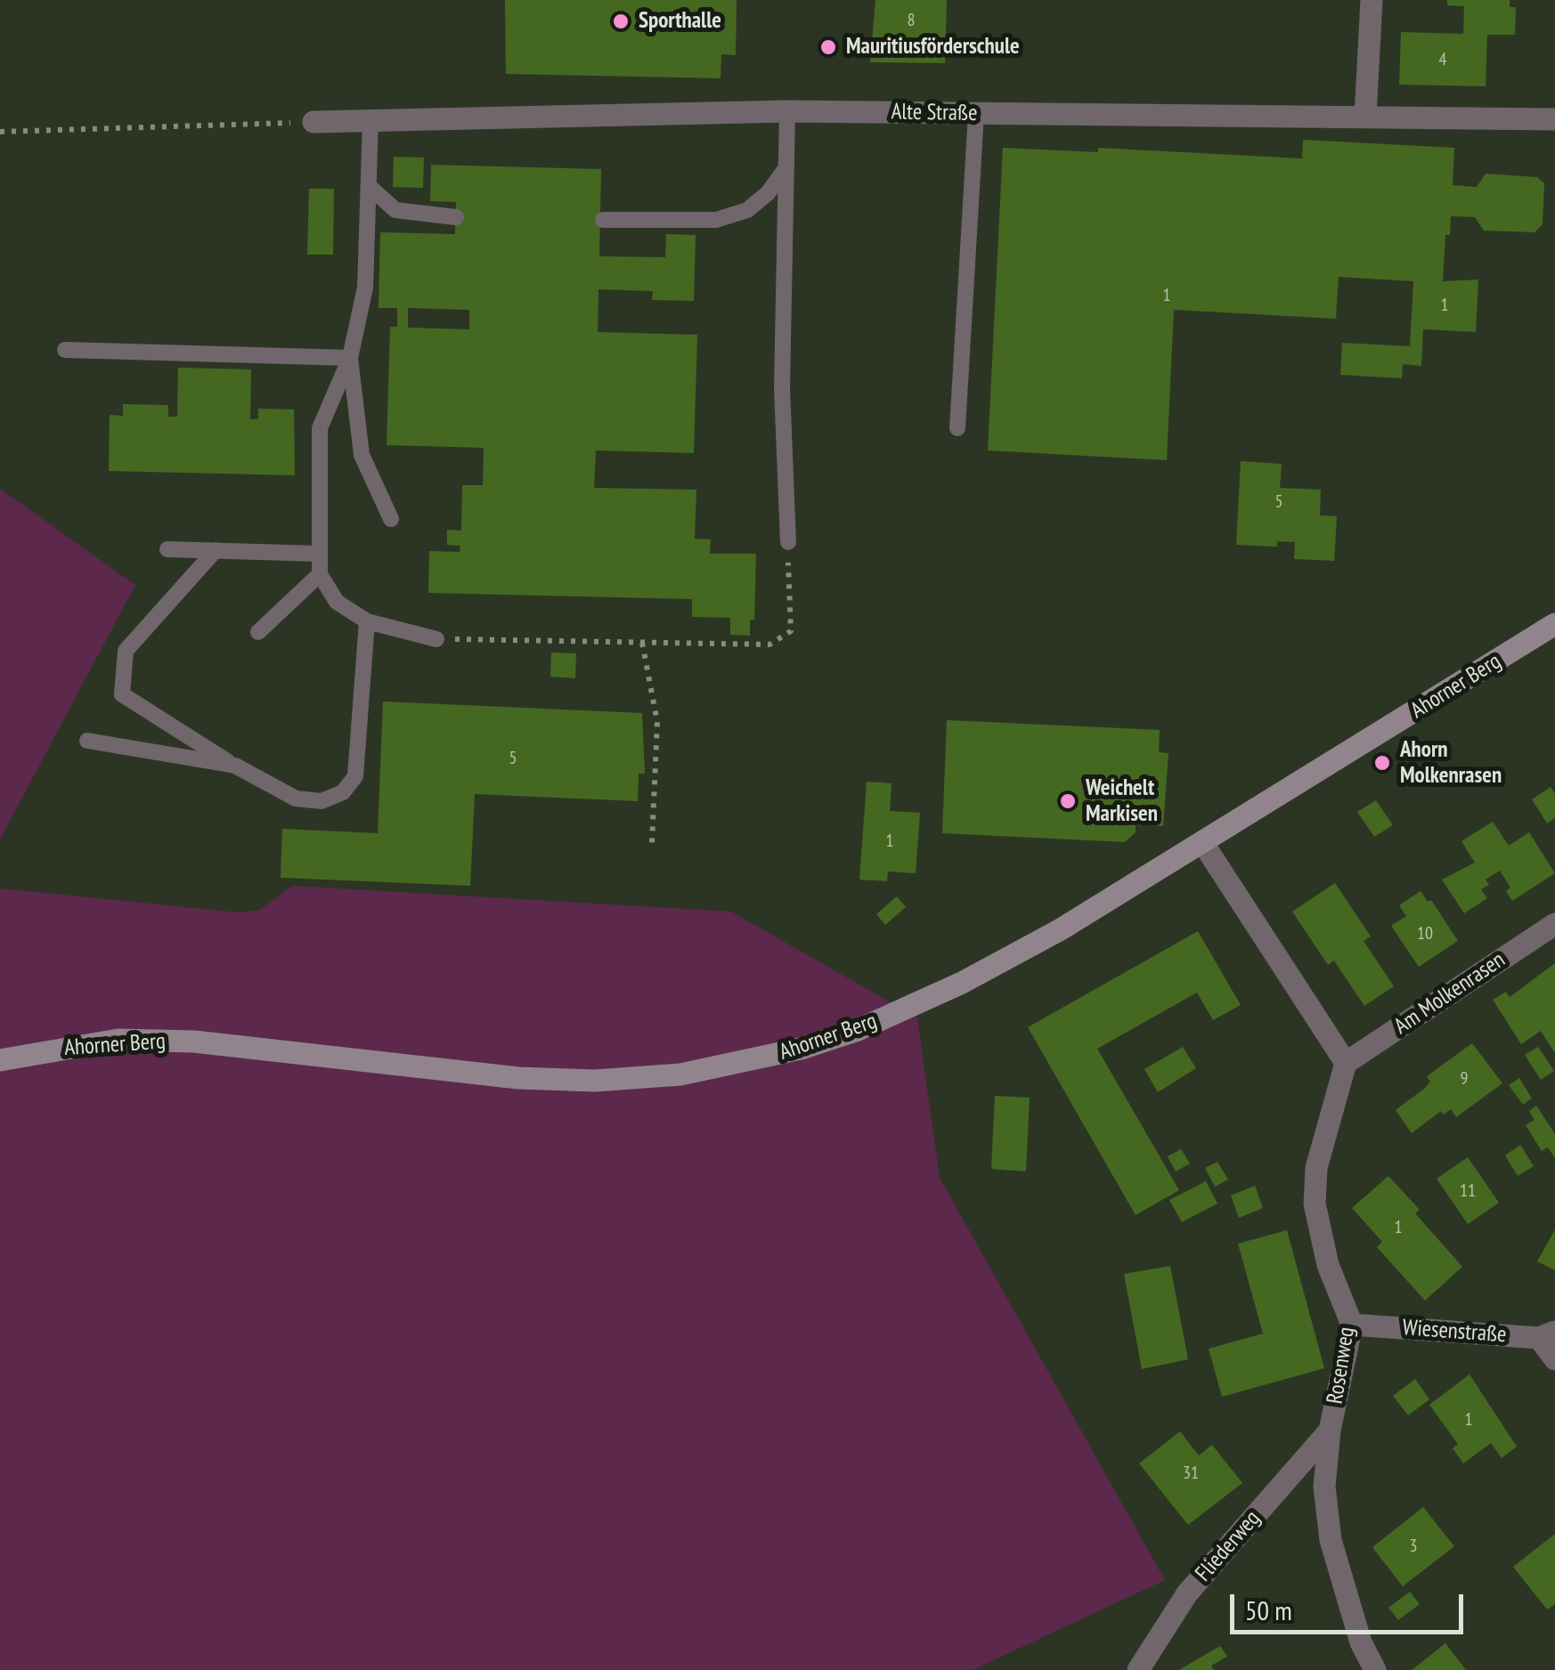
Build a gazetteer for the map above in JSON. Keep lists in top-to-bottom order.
{
  "streets": {
    "street": [
      "Alte Straße",
      "Ahorner Berg",
      "Am Molkenrasen",
      "Wiesenstraße",
      "Rosenweg",
      "Fliederweg"
    ]
  },
  "crossings": [
    ["Am Molkenrasen", "Rosenweg"],
    ["Wiesenstraße", "Rosenweg"],
    ["Rosenweg", "Fliederweg"]
  ],
  "places": [
    "Sporthalle",
    "Mauritiusförderschule",
    "Ahorn Molkenrasen",
    "Weichelt Markisen"
  ],
  "house_numbers": [
    "8",
    "4",
    "1",
    "1",
    "5",
    "5",
    "1",
    "10",
    "9",
    "11",
    "1",
    "1",
    "31",
    "3"
  ],
  "scale_bar": "50 m"
}
